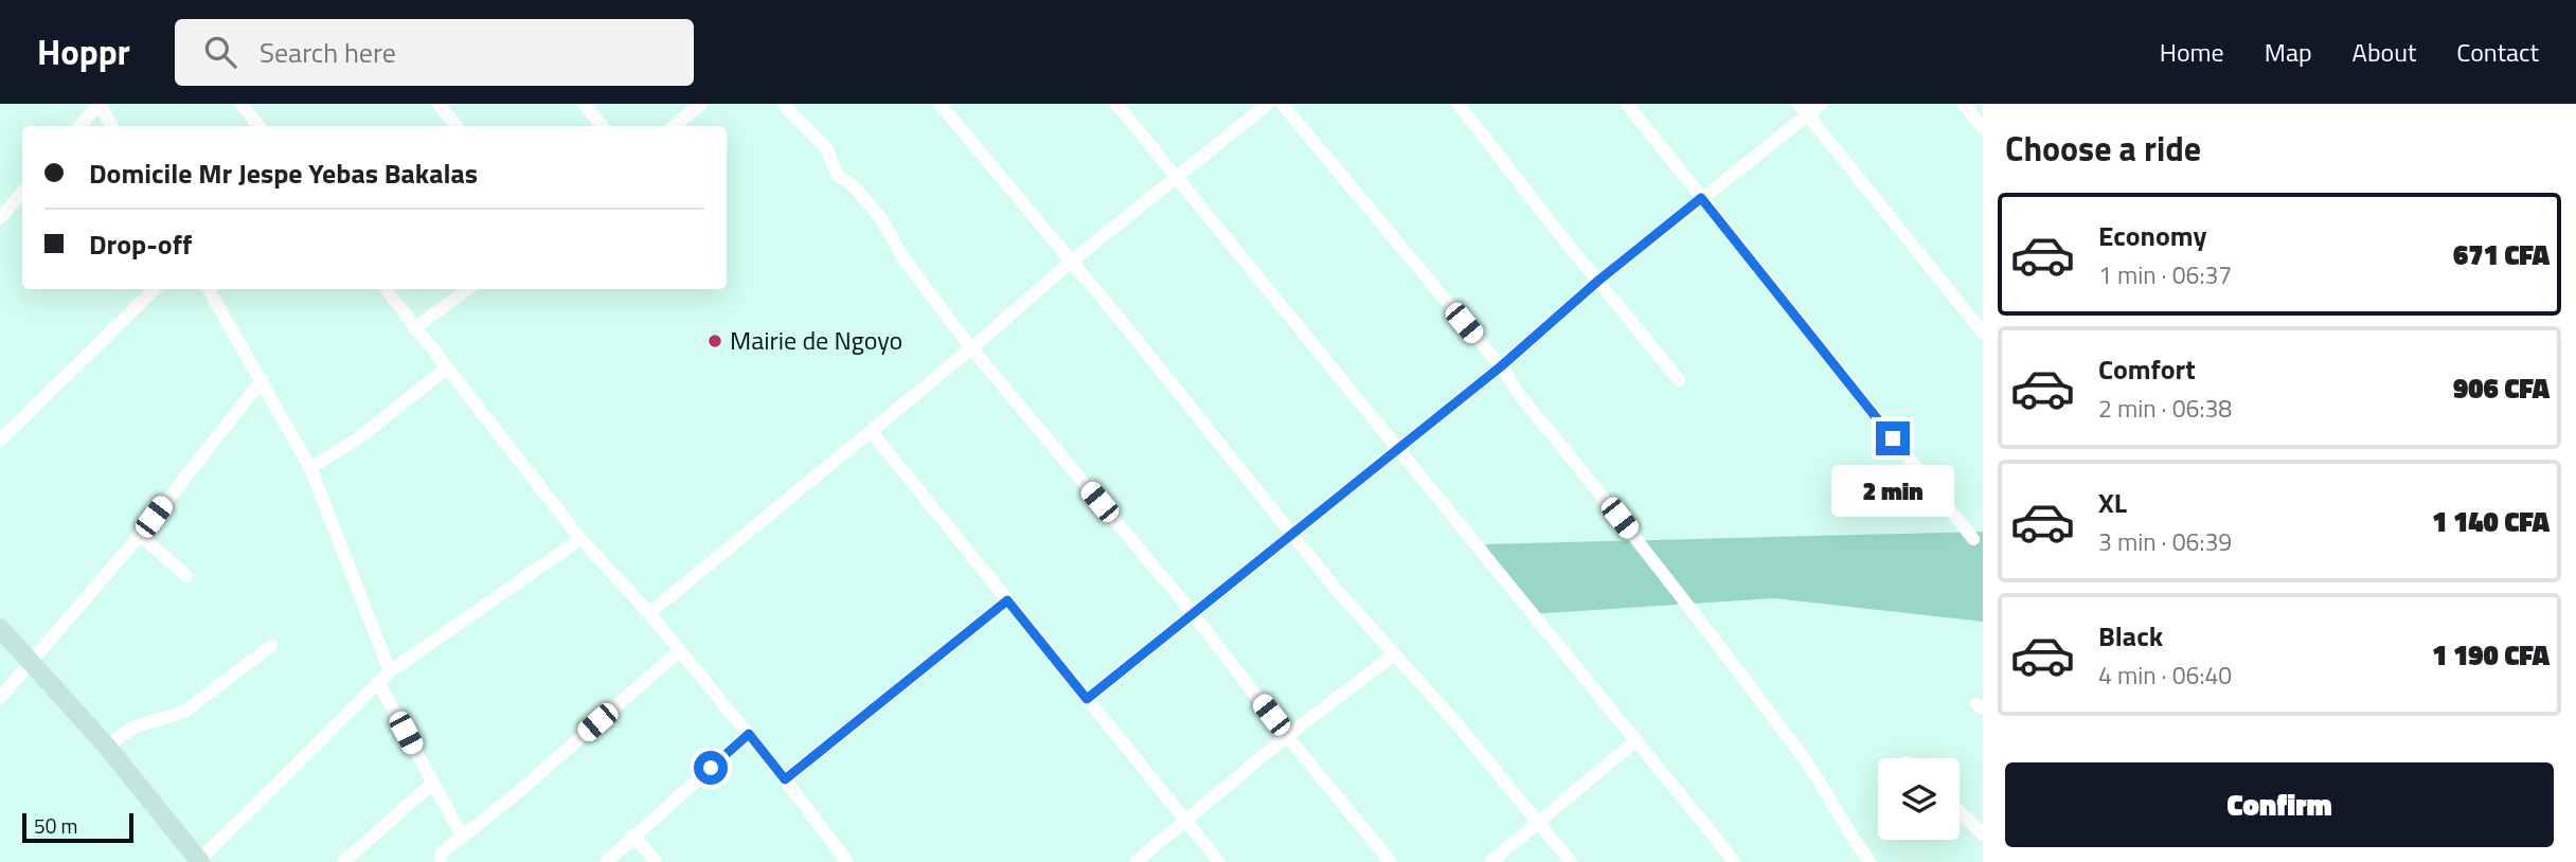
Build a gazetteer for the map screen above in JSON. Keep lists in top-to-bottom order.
{
  "places": ["Mairie de Ngoyo"],
  "scale_bar": "50 m",
  "page": {
    "header": "Hoppr",
    "search": "Search here",
    "nav": [
      "Home",
      "Map",
      "About",
      "Contact"
    ],
    "heading": "Choose a ride",
    "banner": ["Domicile Mr Jespe Yebas Bakalas", "Drop-off"],
    "list": [
      {
        "name": "Economy",
        "note": "1 min · 06:37",
        "value": "671 CFA"
      },
      {
        "name": "Comfort",
        "note": "2 min · 06:38",
        "value": "906 CFA"
      },
      {
        "name": "XL",
        "note": "3 min · 06:39",
        "value": "1 140 CFA"
      },
      {
        "name": "Black",
        "note": "4 min · 06:40",
        "value": "1 190 CFA"
      }
    ],
    "bubble": "2 min",
    "buttons": "Confirm",
    "scale": "50 m"
  }
}
